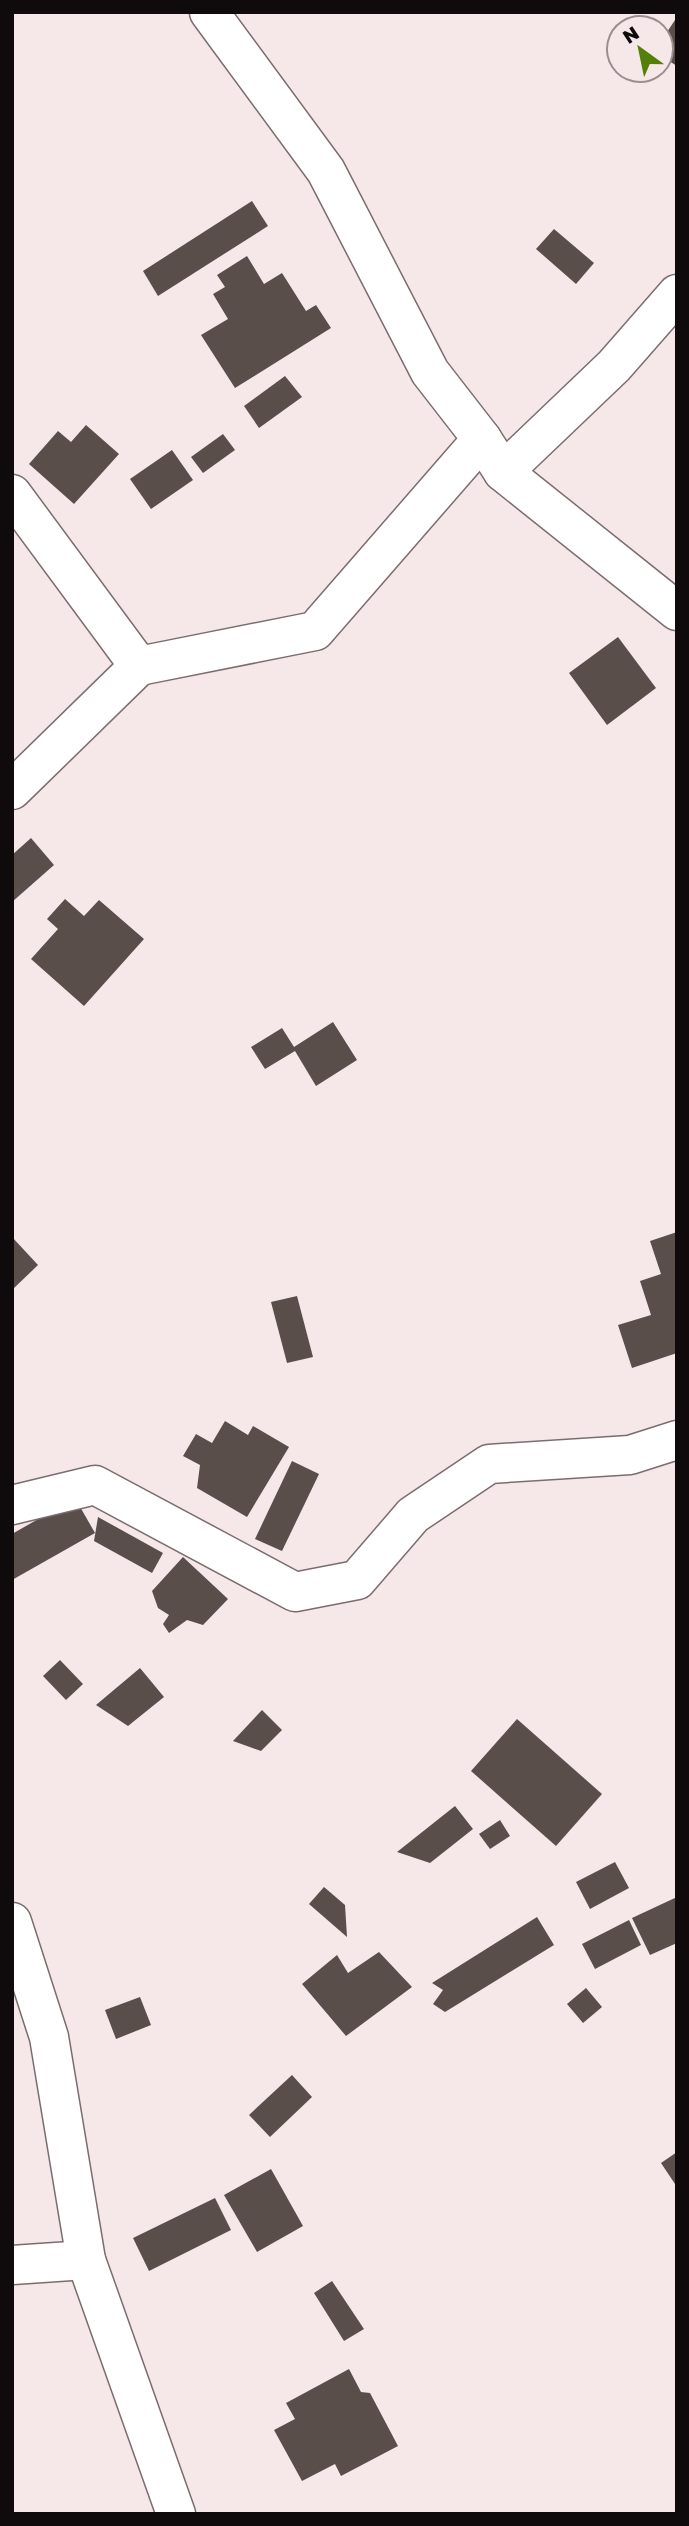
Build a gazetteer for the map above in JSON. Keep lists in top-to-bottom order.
{
  "north": "top left"
}
